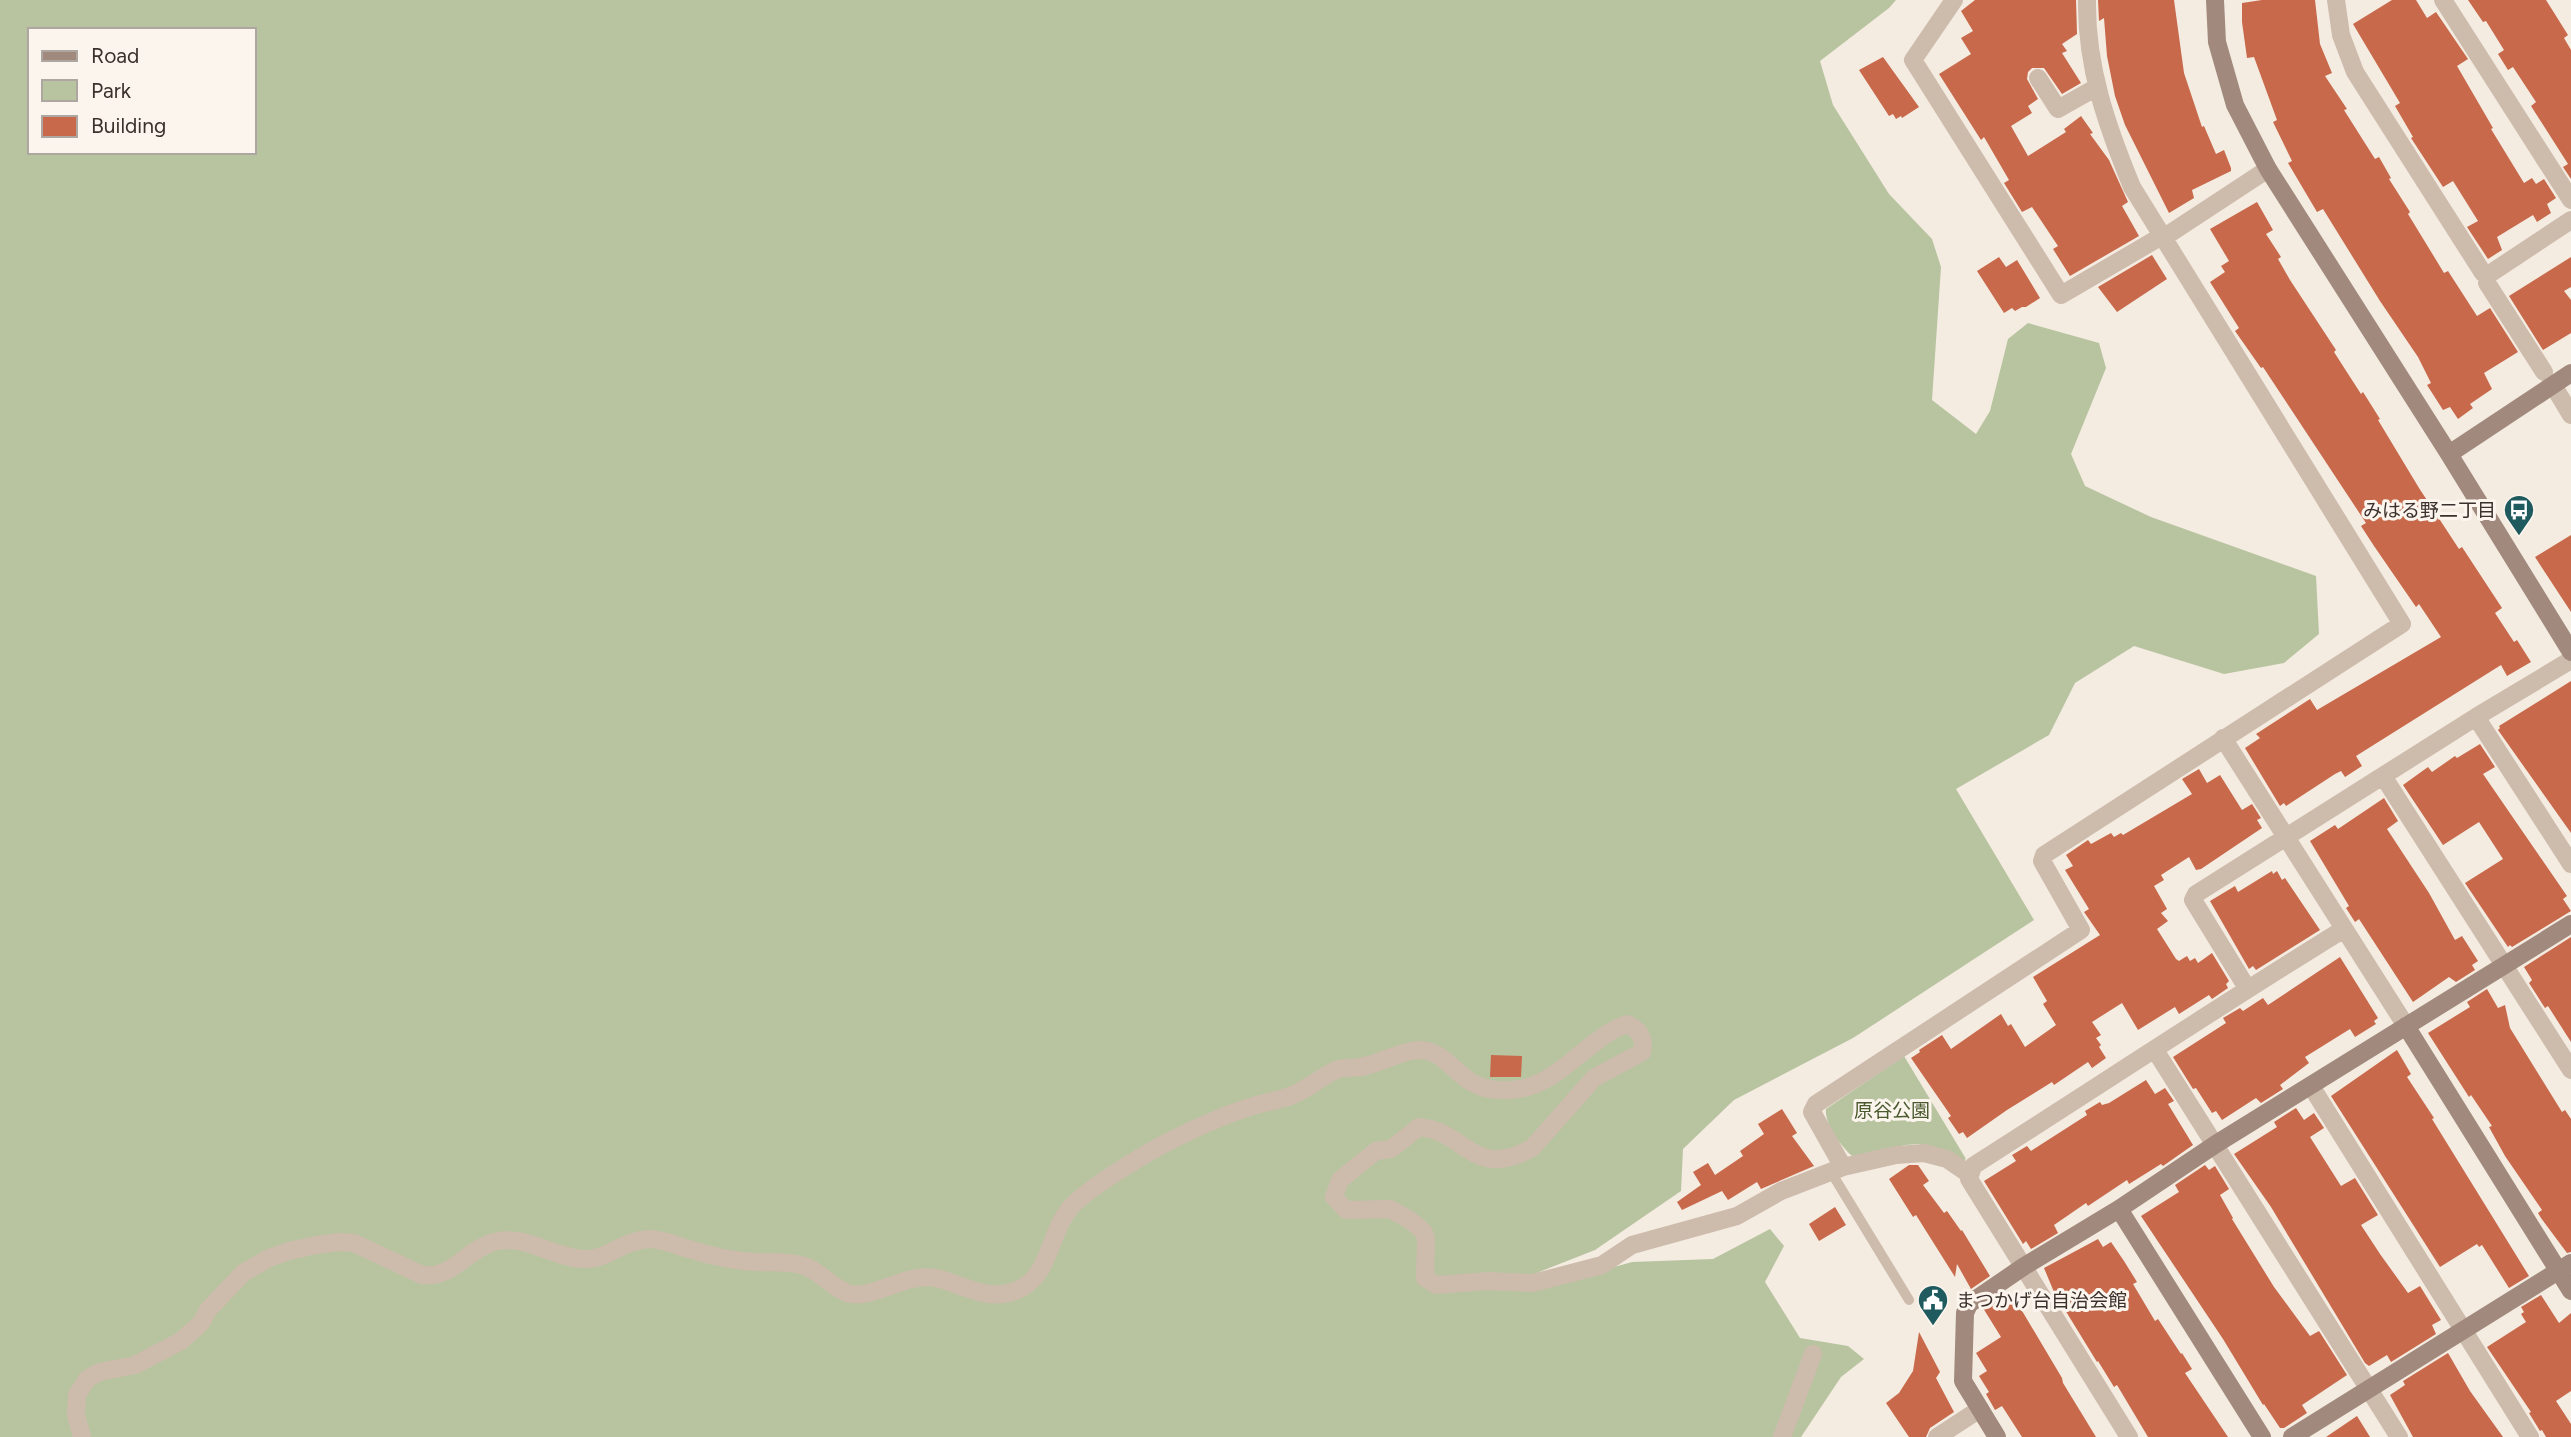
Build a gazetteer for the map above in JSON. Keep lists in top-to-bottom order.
{
  "parks": ["原谷公園"],
  "places": {
    "bus stop": ["みはる野二丁目"],
    "public building": ["まつかげ台自治会館"]
  },
  "legend": ["Road", "Park", "Building"]
}
